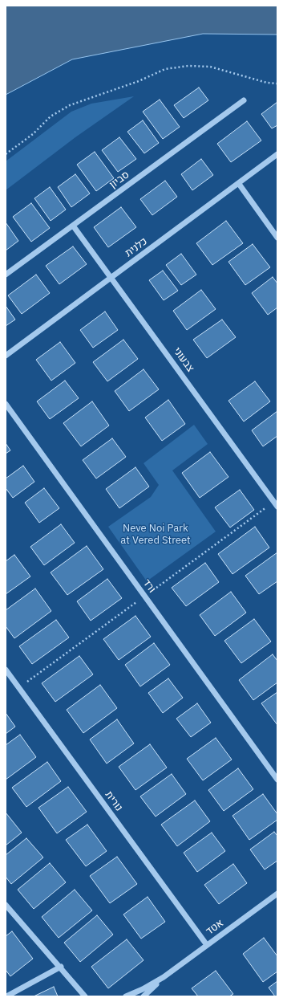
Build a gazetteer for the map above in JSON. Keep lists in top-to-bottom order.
{
  "streets": {
    "street": [
      "סביון",
      "כלנית",
      "צבעוני",
      "ורד",
      "נורית",
      "אטד"
    ]
  },
  "crossings": [
    ["סביון", "צבעוני"],
    ["כלנית", "צבעוני"],
    ["נורית", "אטד"]
  ],
  "parks": ["Neve Noi Park at Vered Street"]
}
